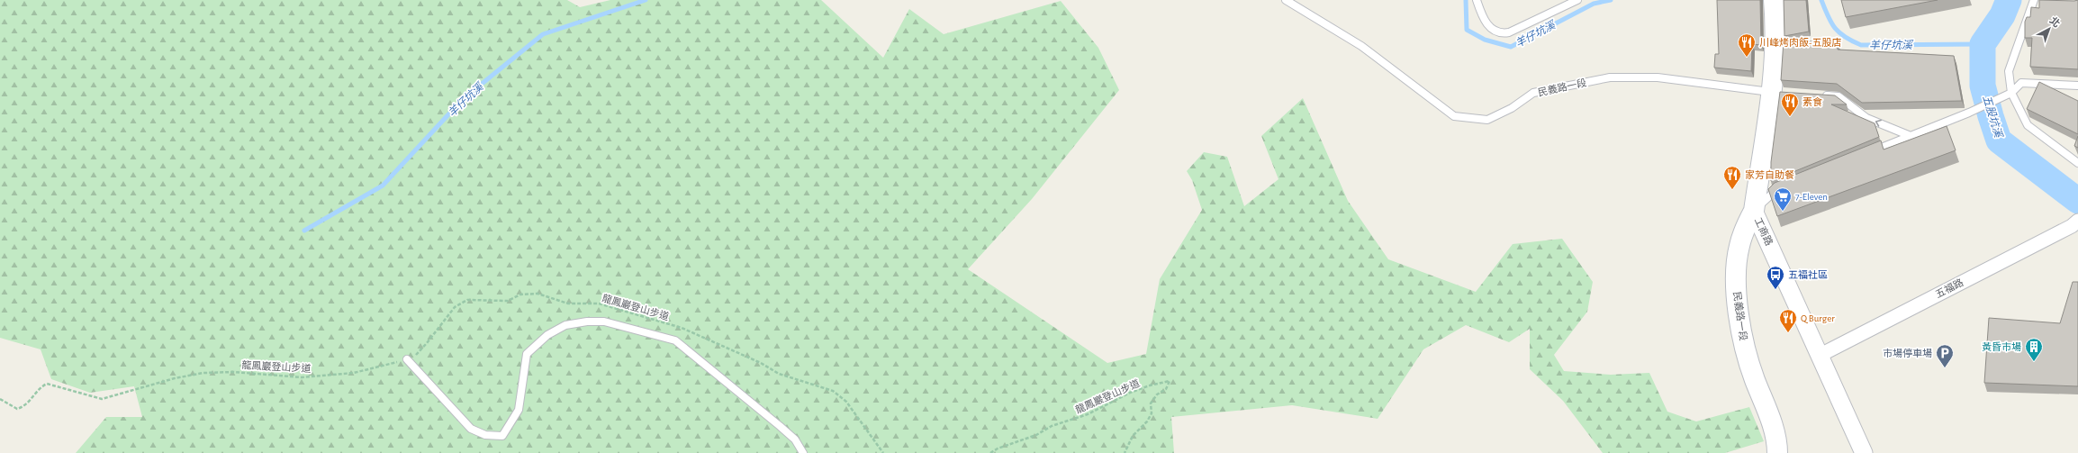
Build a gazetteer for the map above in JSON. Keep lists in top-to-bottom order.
{
  "streets": {
    "main road": ["民義路一段"],
    "street": ["工商路", "五福路"],
    "path": ["龍鳳巖登山步道"]
  },
  "crossings": [
    ["民義路一段", "工商路"],
    ["工商路", "五福路"]
  ],
  "water": ["羊仔坑溪", "五股坑溪"],
  "places": {
    "restaurant": [
      "川峰烤肉飯-五股店",
      "素食",
      "家芳自助餐",
      "Q Burger"
    ],
    "supermarket": ["7-Eleven"],
    "bus stop": ["五福社區"],
    "building": ["黃昏市場"],
    "parking": ["市場停車場"]
  },
  "north": "top right"
}
